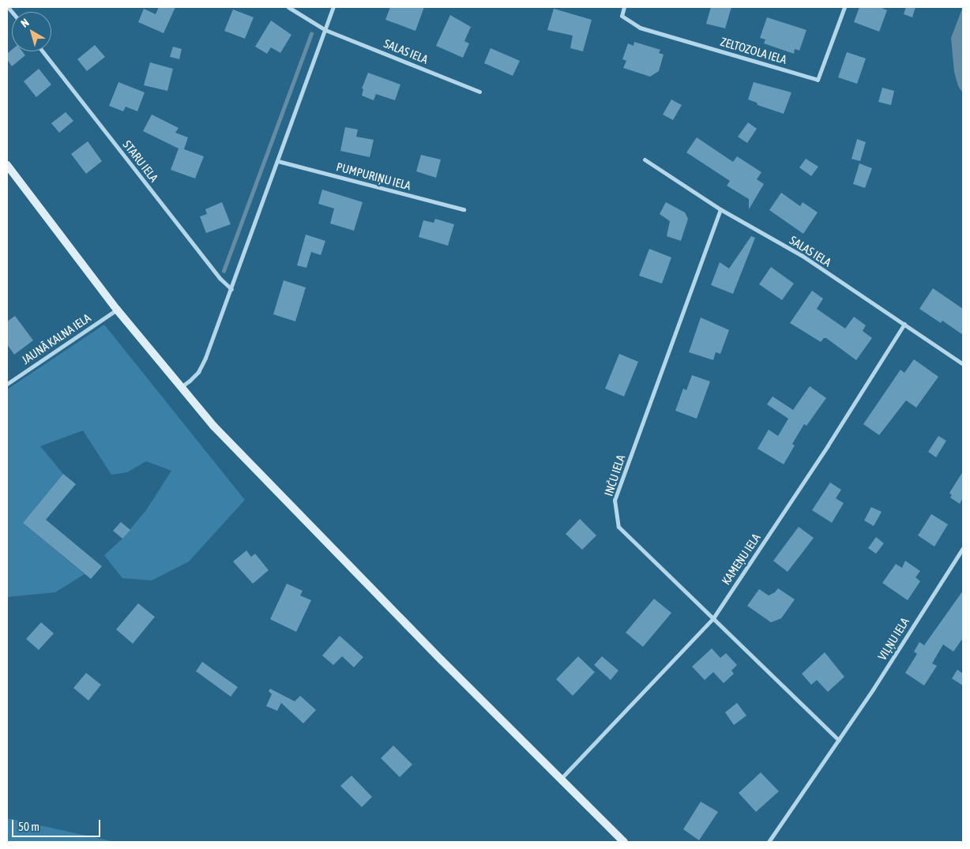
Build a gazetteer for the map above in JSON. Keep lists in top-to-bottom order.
{
  "streets": {
    "street": [
      "ZELTOZOLA IELA",
      "SALAS IELA",
      "STARU IELA",
      "PUMPURIŅU IELA",
      "JAUNĀ KALNA IELA",
      "INČU IELA",
      "KAMEŅU IELA",
      "VIĻŅU IELA"
    ]
  },
  "crossings": [
    ["SALAS IELA", "INČU IELA"],
    ["SALAS IELA", "KAMEŅU IELA"],
    ["INČU IELA", "KAMEŅU IELA"],
    ["INČU IELA", "VIĻŅU IELA"]
  ],
  "scale_bar": "50 m",
  "north": "top left"
}
